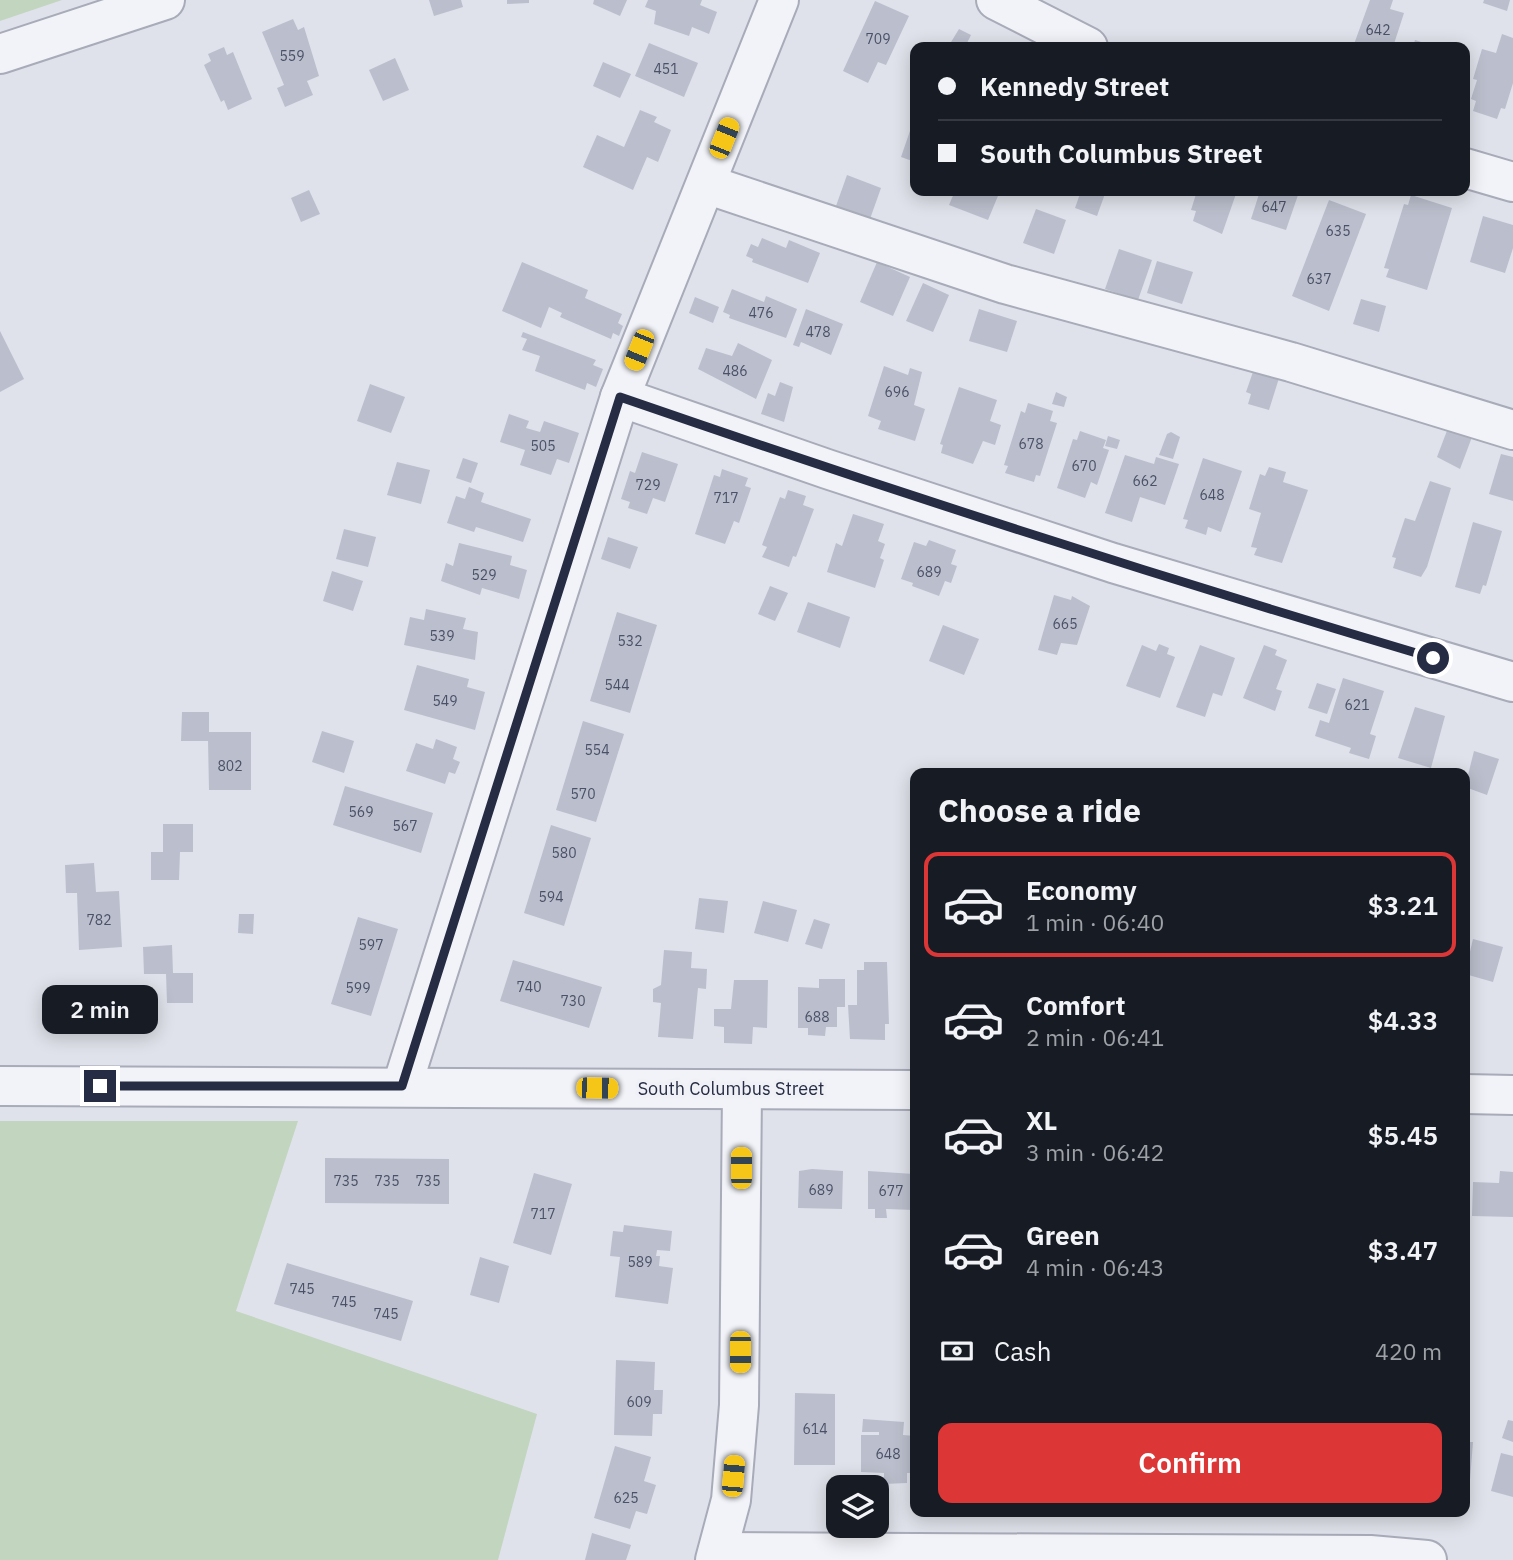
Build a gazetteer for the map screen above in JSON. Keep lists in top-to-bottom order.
{
  "streets": {
    "street": ["South Columbus Street"]
  },
  "house_numbers": [
    "642",
    "709",
    "559",
    "451",
    "647",
    "635",
    "637",
    "476",
    "478",
    "486",
    "696",
    "678",
    "505",
    "670",
    "662",
    "729",
    "648",
    "717",
    "689",
    "529",
    "665",
    "539",
    "532",
    "544",
    "549",
    "621",
    "554",
    "802",
    "570",
    "569",
    "567",
    "580",
    "594",
    "782",
    "597",
    "740",
    "599",
    "730",
    "688",
    "735",
    "735",
    "735",
    "689",
    "677",
    "717",
    "589",
    "745",
    "745",
    "745",
    "609",
    "614",
    "648",
    "625"
  ],
  "page": {
    "banner": ["Kennedy Street", "South Columbus Street"],
    "heading": "Choose a ride",
    "list": [
      {
        "name": "Economy",
        "note": "1 min · 06:40",
        "value": "$3.21"
      },
      {
        "name": "Comfort",
        "note": "2 min · 06:41",
        "value": "$4.33"
      },
      {
        "name": "XL",
        "note": "3 min · 06:42",
        "value": "$5.45"
      },
      {
        "name": "Green",
        "note": "4 min · 06:43",
        "value": "$3.47"
      }
    ],
    "bubble": "2 min",
    "pay": ["Cash", "420 m"],
    "buttons": "Confirm"
  }
}
